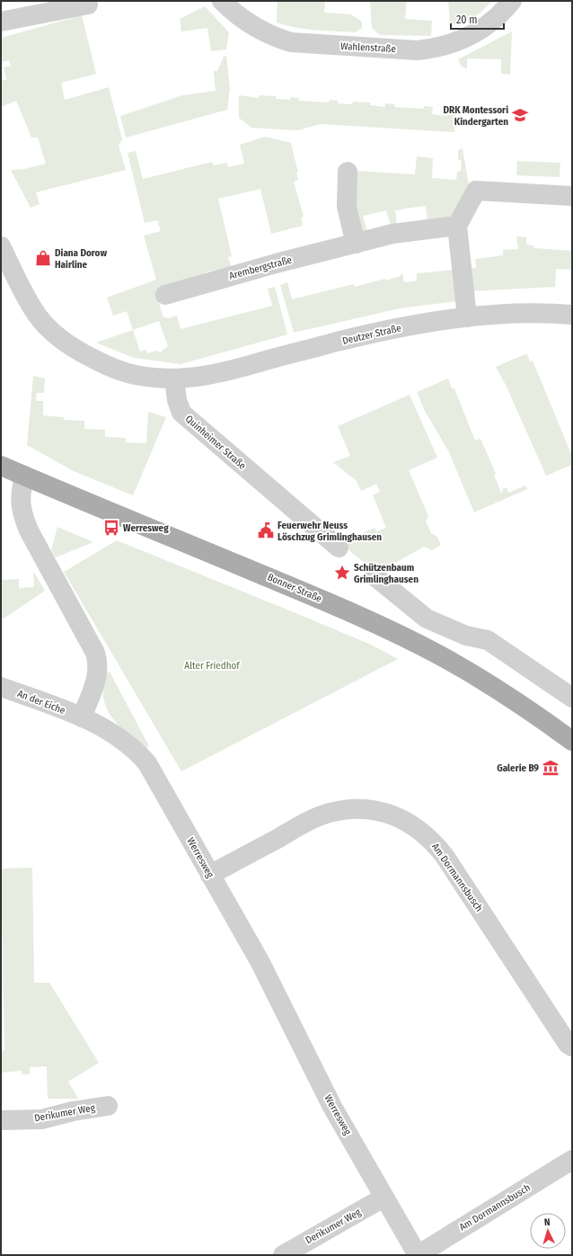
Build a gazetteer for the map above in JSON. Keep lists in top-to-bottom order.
{
  "streets": {
    "main road": ["Bonner Straße"],
    "street": [
      "Wahlenstraße",
      "Arembergstraße",
      "Deutzer Straße",
      "Quinheimer Straße",
      "An der Eiche",
      "Werresweg",
      "Am Dormannsbusch",
      "Derikumer Weg"
    ]
  },
  "crossings": [
    ["Deutzer Straße", "Quinheimer Straße"],
    ["An der Eiche", "Werresweg"],
    ["Werresweg", "Am Dormannsbusch"],
    ["Werresweg", "Derikumer Weg"]
  ],
  "parks": ["Alter Friedhof"],
  "places": {
    "school or university": ["DRK Montessori Kindergarten"],
    "shop": ["Diana Dorow Hairline"],
    "bus stop": ["Werresweg"],
    "public building": ["Feuerwehr Neuss Löschzug Grimlinghausen"],
    "place": ["Schützenbaum Grimlinghausen"],
    "museum": ["Galerie B9"]
  },
  "scale_bar": "20 m",
  "north": "top"
}
